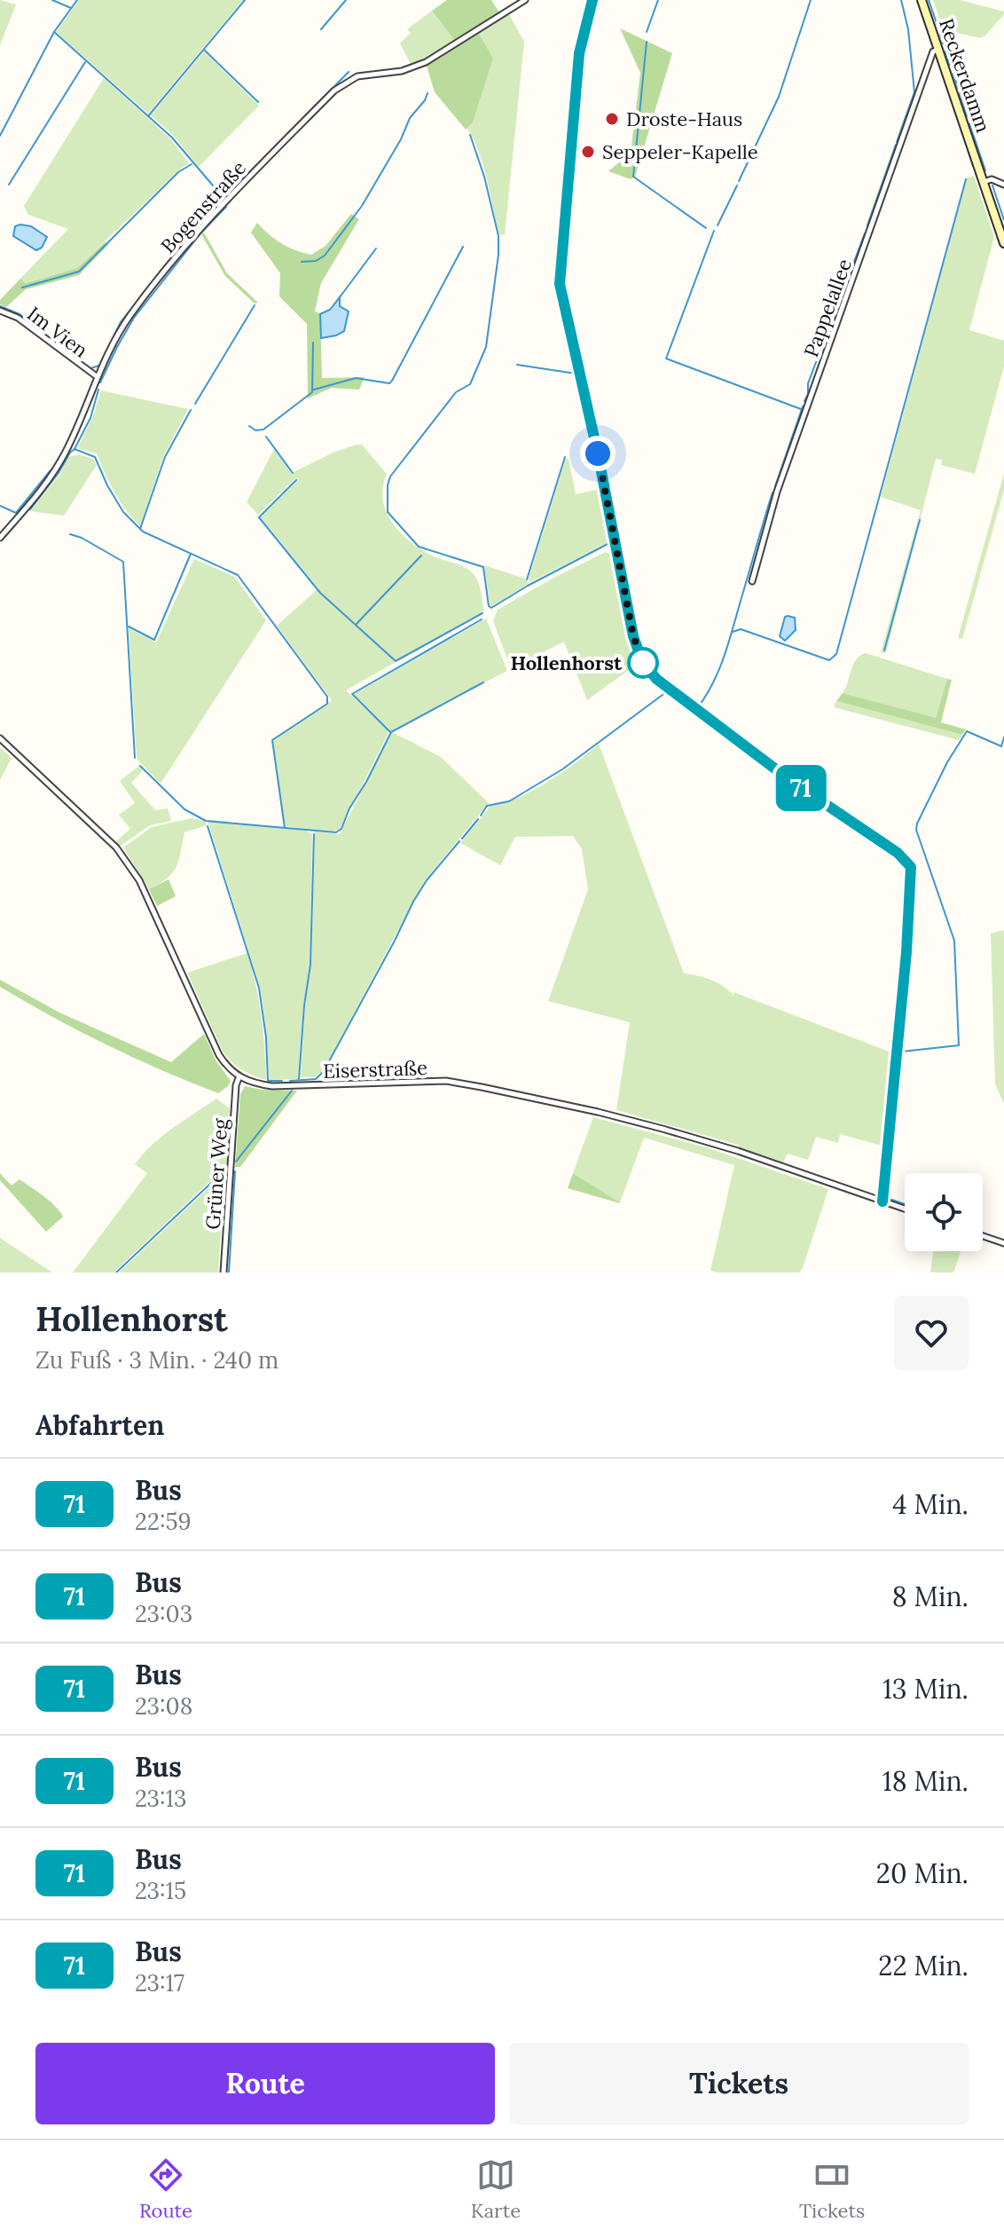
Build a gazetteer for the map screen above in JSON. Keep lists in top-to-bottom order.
{
  "streets": {
    "street": [
      "Reckerdamm",
      "Bogenstraße",
      "Pappelallee",
      "Im Vien",
      "Eiserstraße",
      "Grüner Weg"
    ]
  },
  "crossings": [
    ["Reckerdamm", "Pappelallee"],
    ["Bogenstraße", "Im Vien"],
    ["Eiserstraße", "Grüner Weg"]
  ],
  "places": ["Droste-Haus", "Seppeler-Kapelle", "Hollenhorst"],
  "lines": ["bus line 71"],
  "page": {
    "on_map": "71",
    "heading": [
      ["Hollenhorst", "Zu Fuß · 3 Min. · 240 m"],
      "Abfahrten"
    ],
    "list": [
      {
        "mark": "71",
        "name": "Bus",
        "note": "22:59",
        "value": "4 Min."
      },
      {
        "mark": "71",
        "name": "Bus",
        "note": "23:03",
        "value": "8 Min."
      },
      {
        "mark": "71",
        "name": "Bus",
        "note": "23:08",
        "value": "13 Min."
      },
      {
        "mark": "71",
        "name": "Bus",
        "note": "23:13",
        "value": "18 Min."
      },
      {
        "mark": "71",
        "name": "Bus",
        "note": "23:15",
        "value": "20 Min."
      },
      {
        "mark": "71",
        "name": "Bus",
        "note": "23:17",
        "value": "22 Min."
      }
    ],
    "buttons": ["Route", "Tickets"],
    "tabs": ["Route", "Karte", "Tickets"]
  }
}
